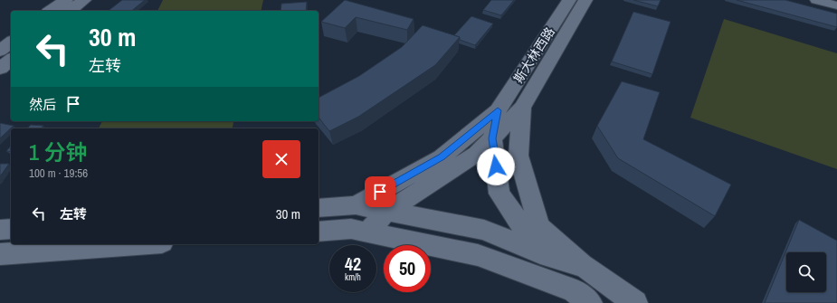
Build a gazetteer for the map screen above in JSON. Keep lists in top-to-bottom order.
{
  "streets": {
    "main road": ["斯大林西路"]
  },
  "page": {
    "turn": ["30 m", "左转"],
    "then": "然后",
    "heading": ["1 分钟", "100 m · 19:56"],
    "list": [
      {
        "name": "左转",
        "value": "30 m"
      }
    ],
    "speed": "42 km/h",
    "limit": "50"
  }
}
